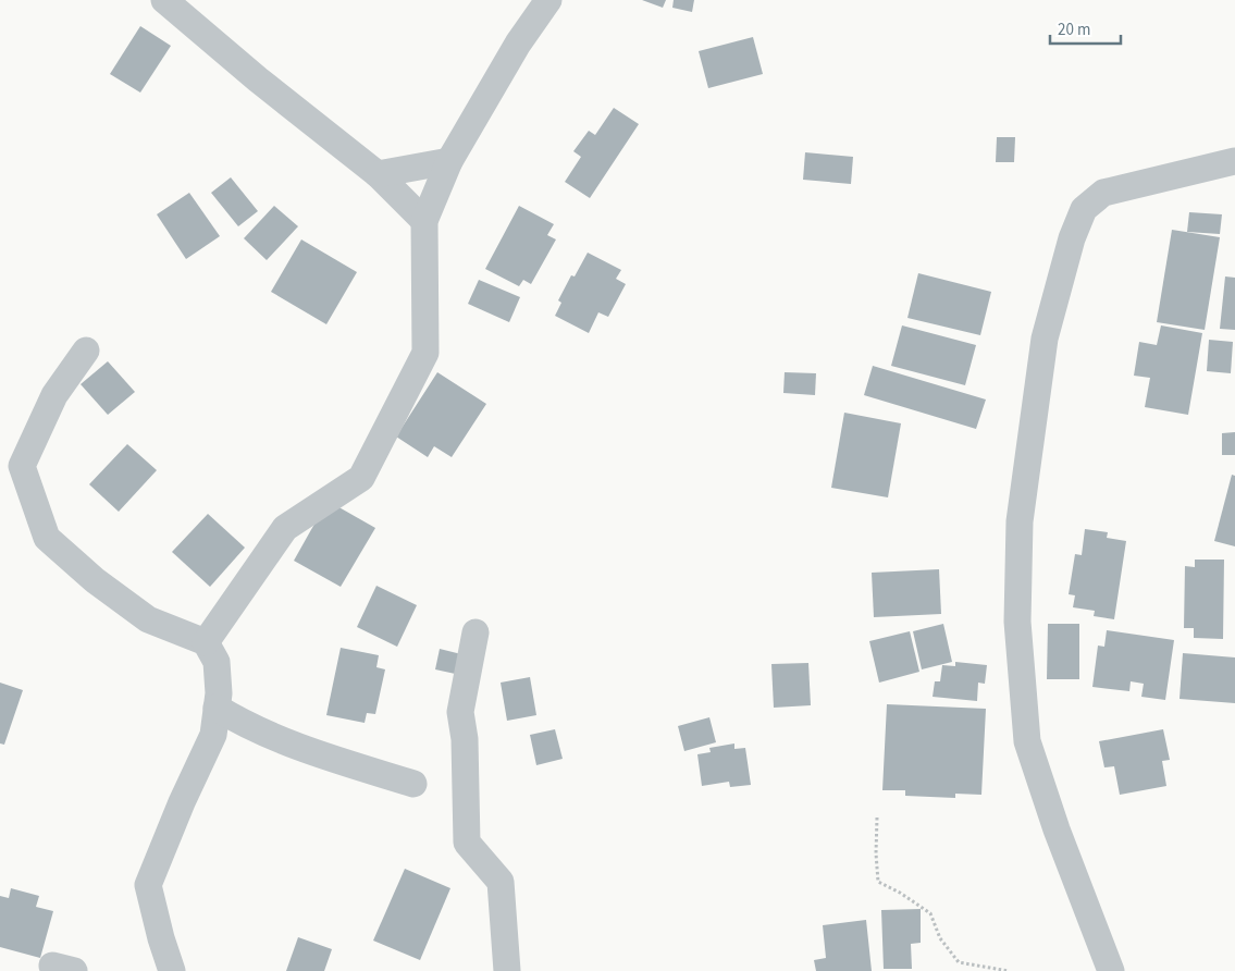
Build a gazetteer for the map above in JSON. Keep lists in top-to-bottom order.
{
  "scale_bar": "20 m"
}
